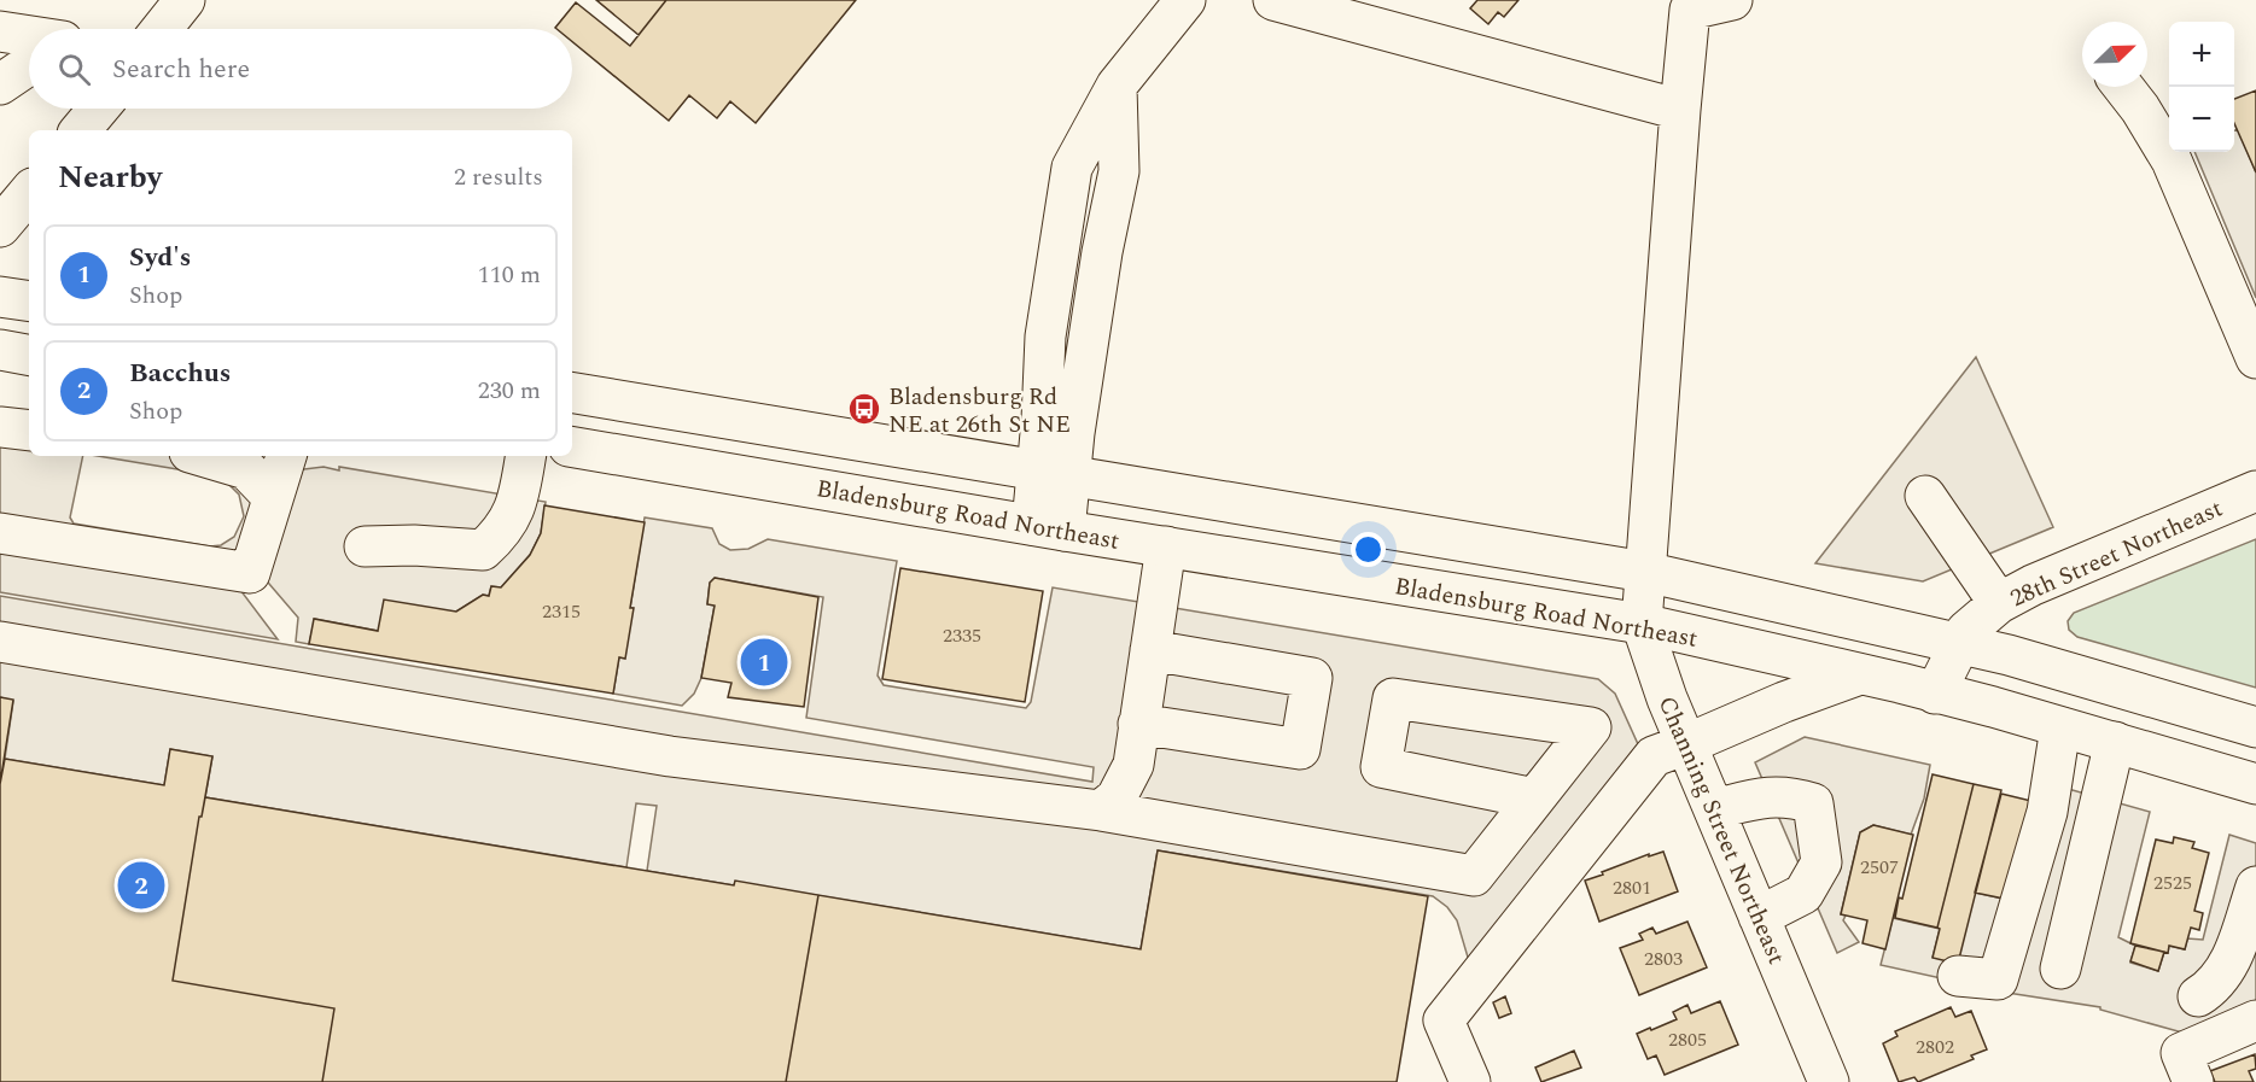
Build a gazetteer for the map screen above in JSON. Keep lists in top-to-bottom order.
{
  "streets": {
    "main road": ["Bladensburg Road Northeast", "28th Street Northeast", "Channing Street Northeast"]
  },
  "crossings": [
    ["Bladensburg Road Northeast", "28th Street Northeast"],
    ["Bladensburg Road Northeast", "Channing Street Northeast"]
  ],
  "places": {
    "bus stop": ["Bladensburg Rd NE at 26th St NE"]
  },
  "house_numbers": [
    "2315",
    "2335",
    "2507",
    "2525",
    "2801",
    "2803",
    "2805",
    "2802"
  ],
  "north": "top right",
  "page": {
    "map_buttons": ["+", "−"],
    "search": "Search here",
    "heading": ["Nearby", "2 results"],
    "list": [
      {
        "mark": "1",
        "name": "Syd's",
        "note": "Shop",
        "value": "110 m"
      },
      {
        "mark": "2",
        "name": "Bacchus",
        "note": "Shop",
        "value": "230 m"
      }
    ],
    "pins": ["1", "2"]
  }
}
